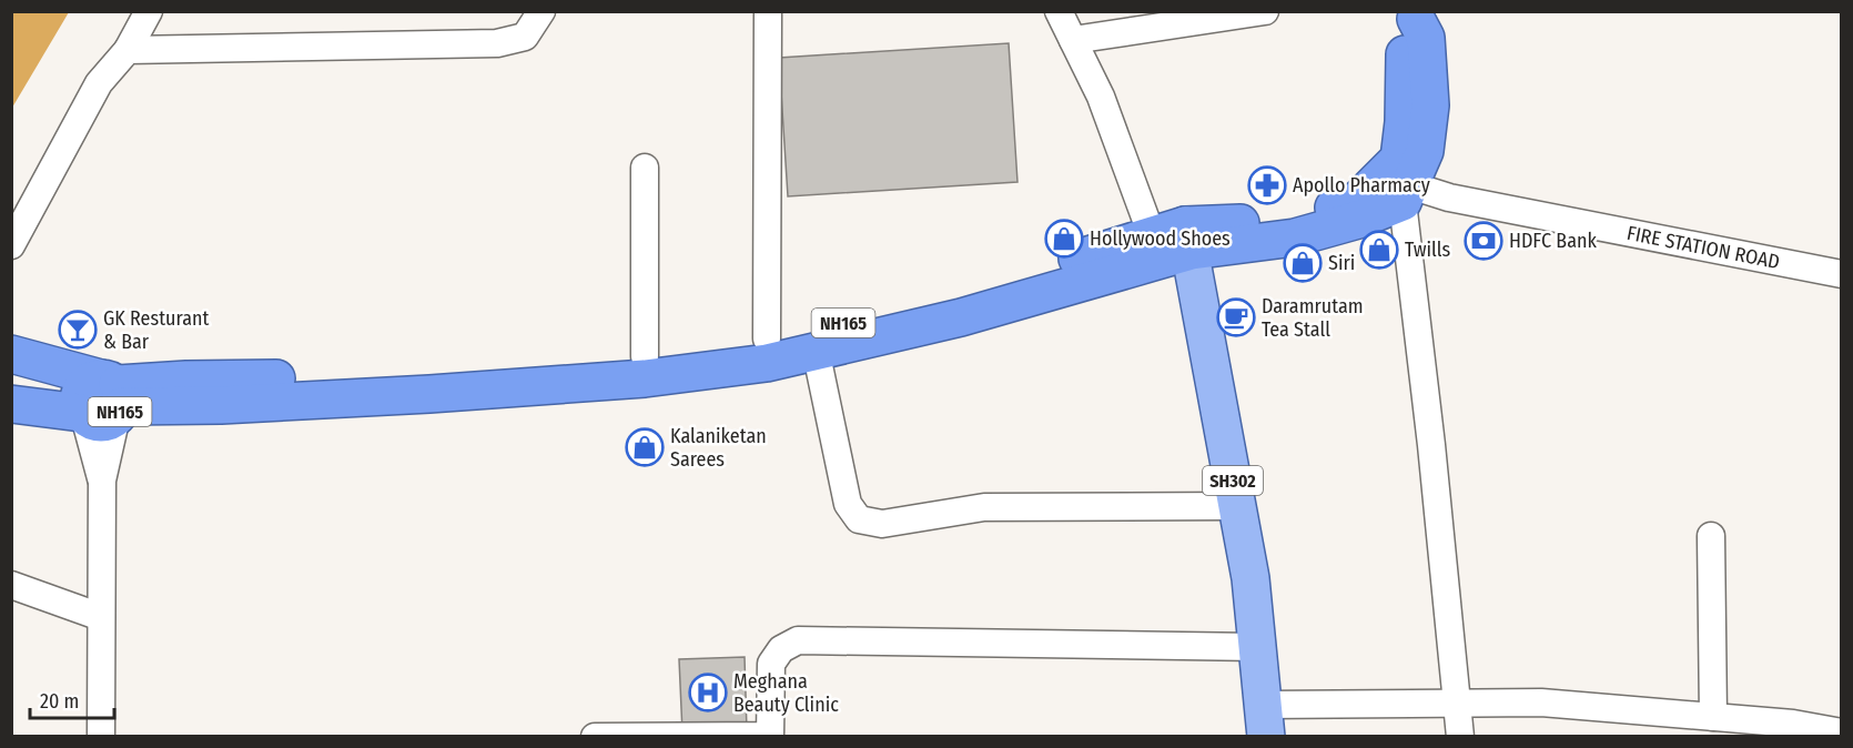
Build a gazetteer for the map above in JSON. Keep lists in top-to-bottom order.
{
  "streets": {
    "highway": ["NH165"],
    "main road": ["SH302"],
    "street": ["FIRE STATION ROAD"]
  },
  "crossings": [
    ["FIRE STATION ROAD", "NH165"],
    ["NH165", "SH302"]
  ],
  "places": {
    "pharmacy": ["Apollo Pharmacy"],
    "shop": [
      "Hollywood Shoes",
      "Twills",
      "Siri",
      "Kalaniketan Sarees"
    ],
    "bank": ["HDFC Bank"],
    "cafe": ["Daramrutam Tea Stall"],
    "bar": ["GK Resturant & Bar"],
    "hospital": ["Meghana Beauty Clinic"]
  },
  "scale_bar": "20 m"
}
